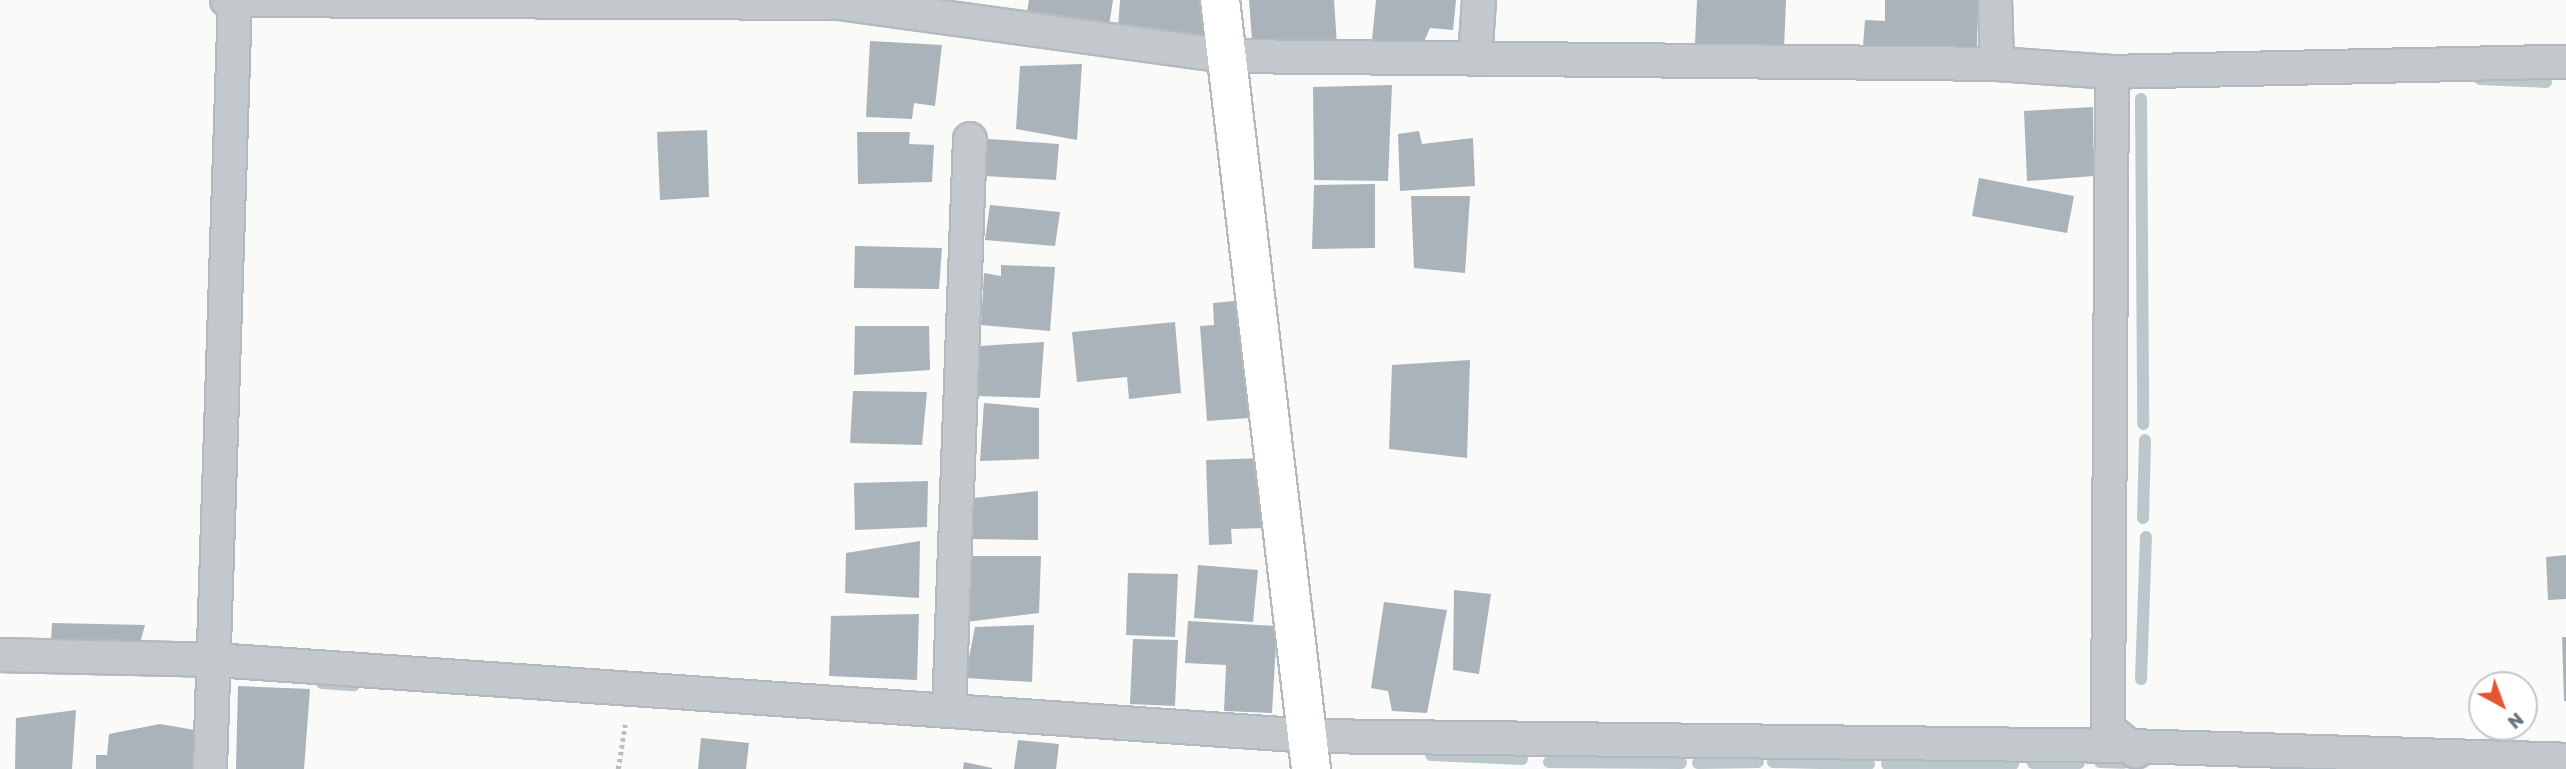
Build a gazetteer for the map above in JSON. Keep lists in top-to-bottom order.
{
  "north": "bottom right"
}
